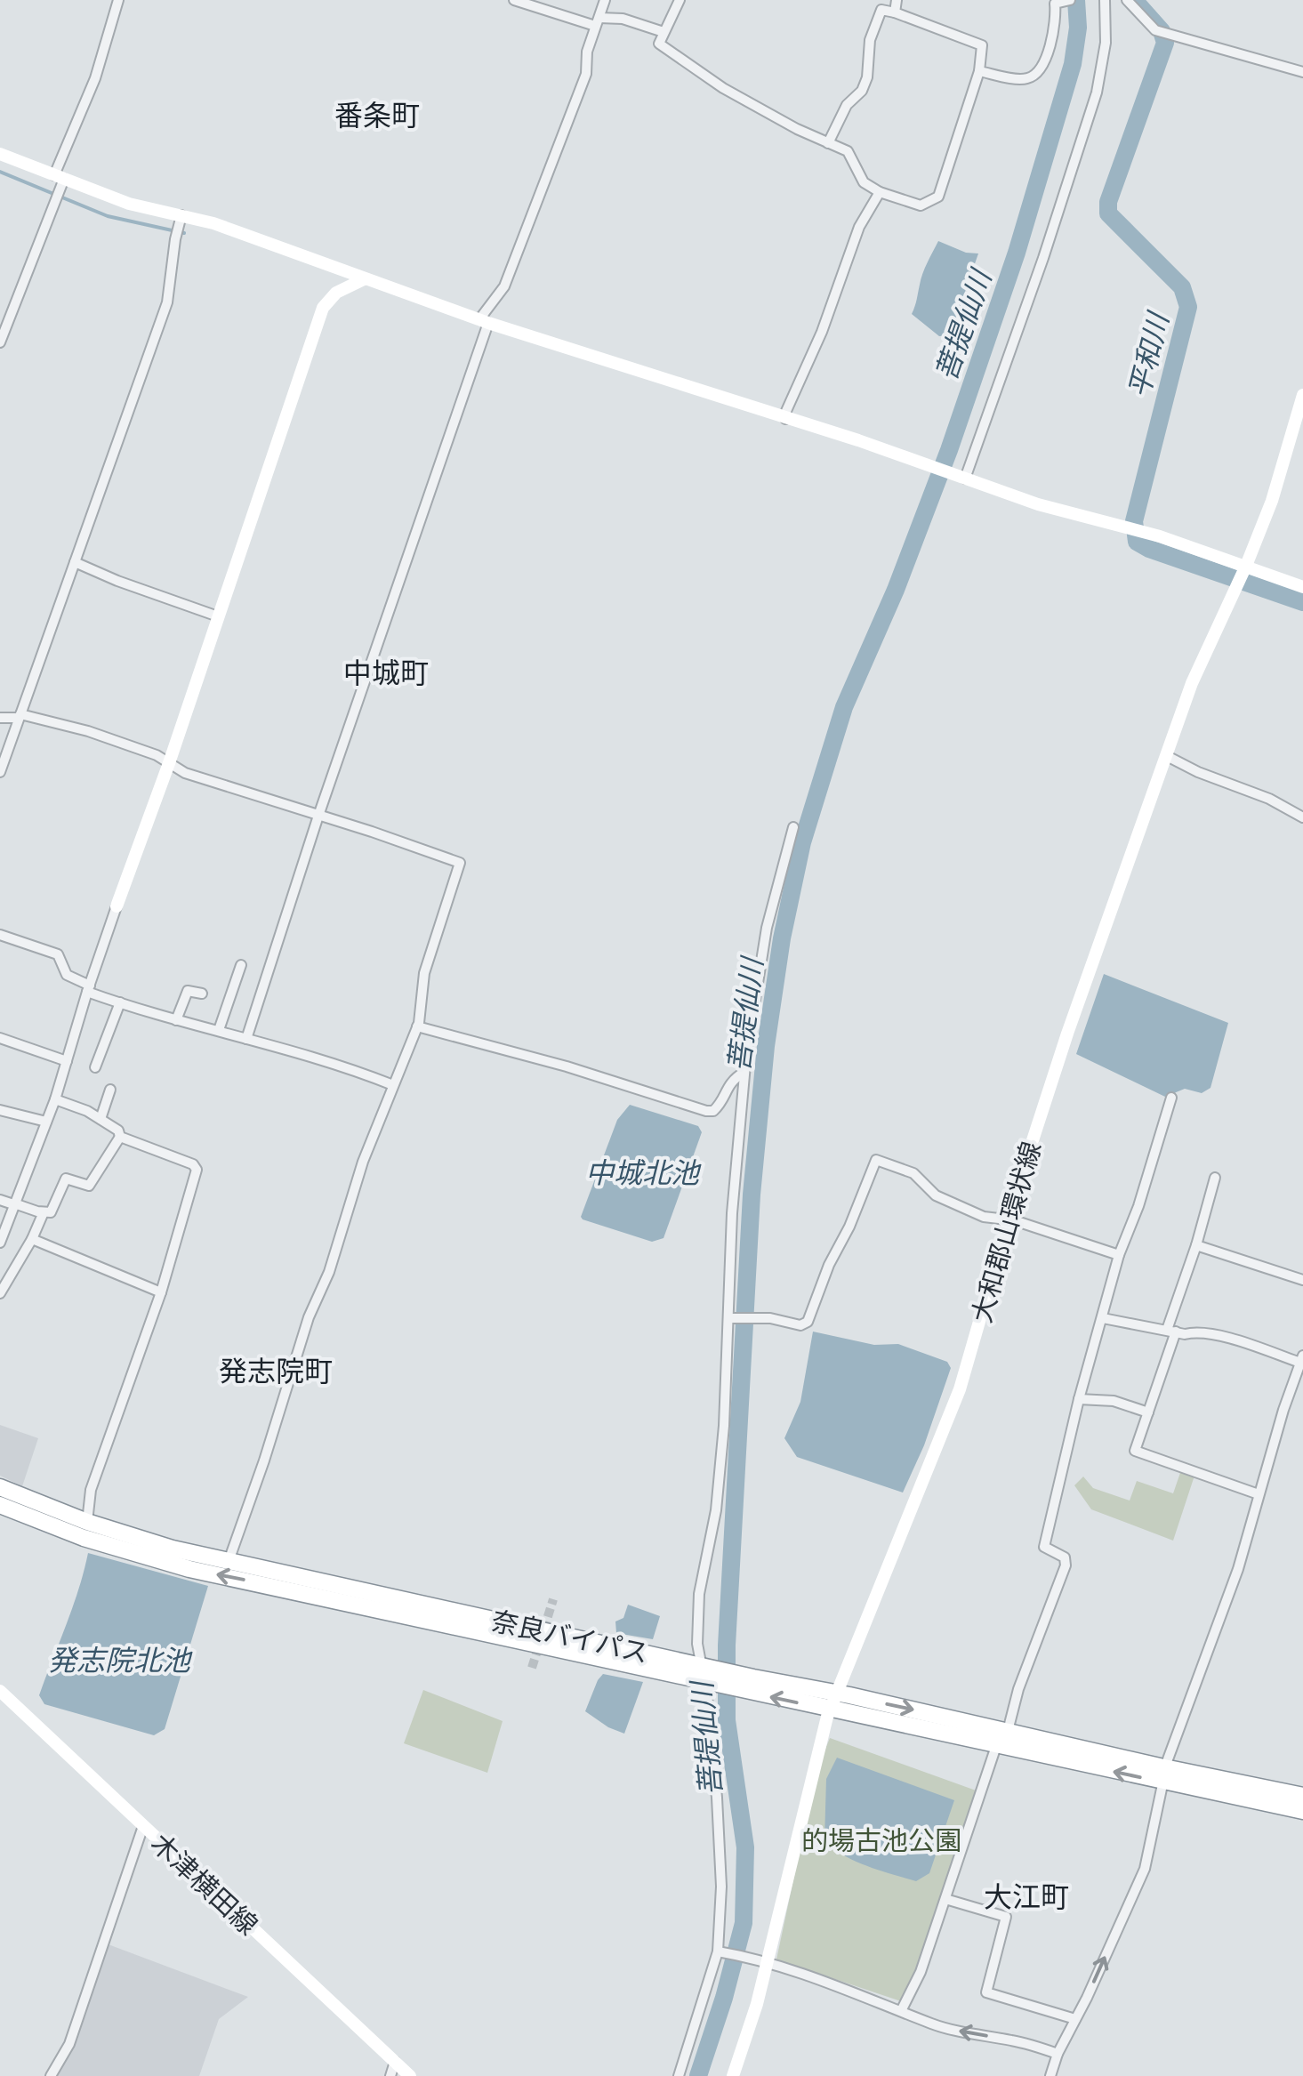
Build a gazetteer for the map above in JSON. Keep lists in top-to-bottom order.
{
  "streets": {
    "highway": ["奈良バイパス"],
    "main road": ["大和郡山環状線", "木津横田線"]
  },
  "crossings": [
    ["大和郡山環状線", "奈良バイパス"]
  ],
  "districts": [
    "番条町",
    "中城町",
    "発志院町",
    "大江町"
  ],
  "water": [
    "菩提仙川",
    "平和川",
    "中城北池",
    "発志院北池"
  ],
  "parks": ["的場古池公園"]
}
